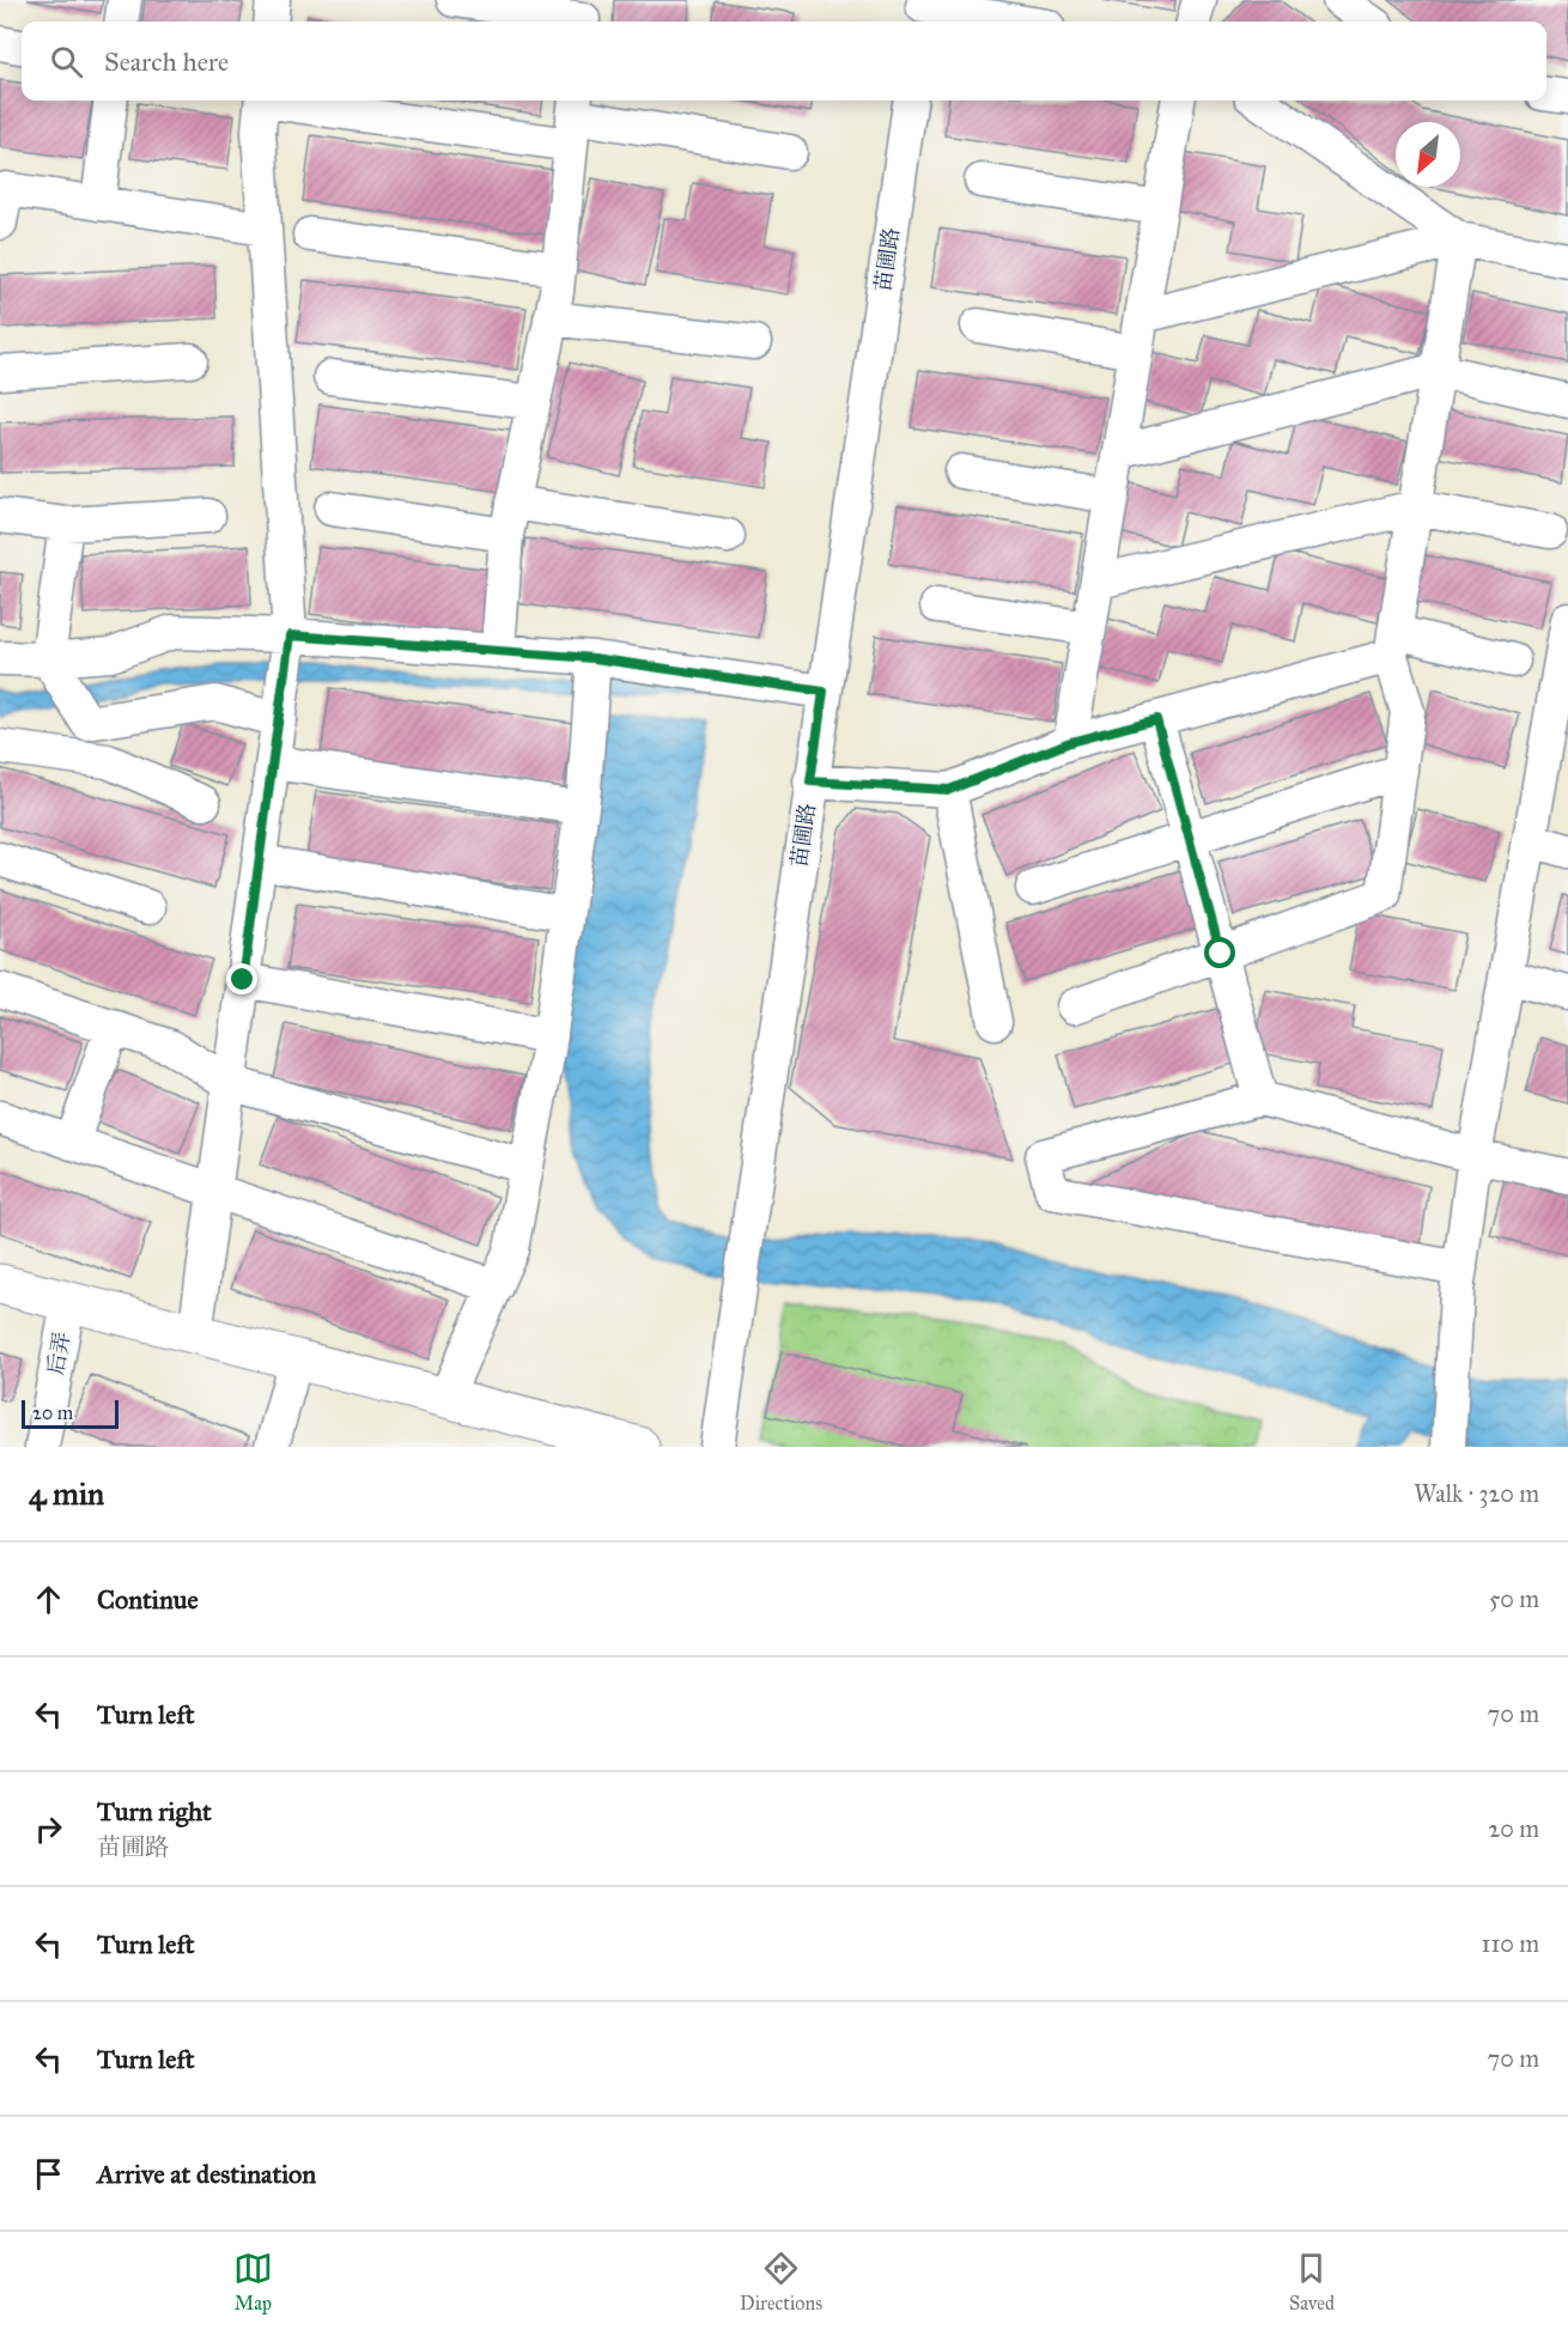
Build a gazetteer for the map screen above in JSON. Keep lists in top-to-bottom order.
{
  "streets": {
    "street": ["苗圃路", "后弄"]
  },
  "scale_bar": "20 m",
  "north": "bottom left",
  "page": {
    "search": "Search here",
    "scale": "20 m",
    "heading": ["4 min", "Walk · 320 m"],
    "list": [
      ["Continue", "50 m"],
      ["Turn left", "70 m"],
      ["Turn right", "苗圃路", "20 m"],
      ["Turn left", "110 m"],
      ["Turn left", "70 m"],
      "Arrive at destination"
    ],
    "nav": ["Map", "Directions", "Saved"]
  }
}
